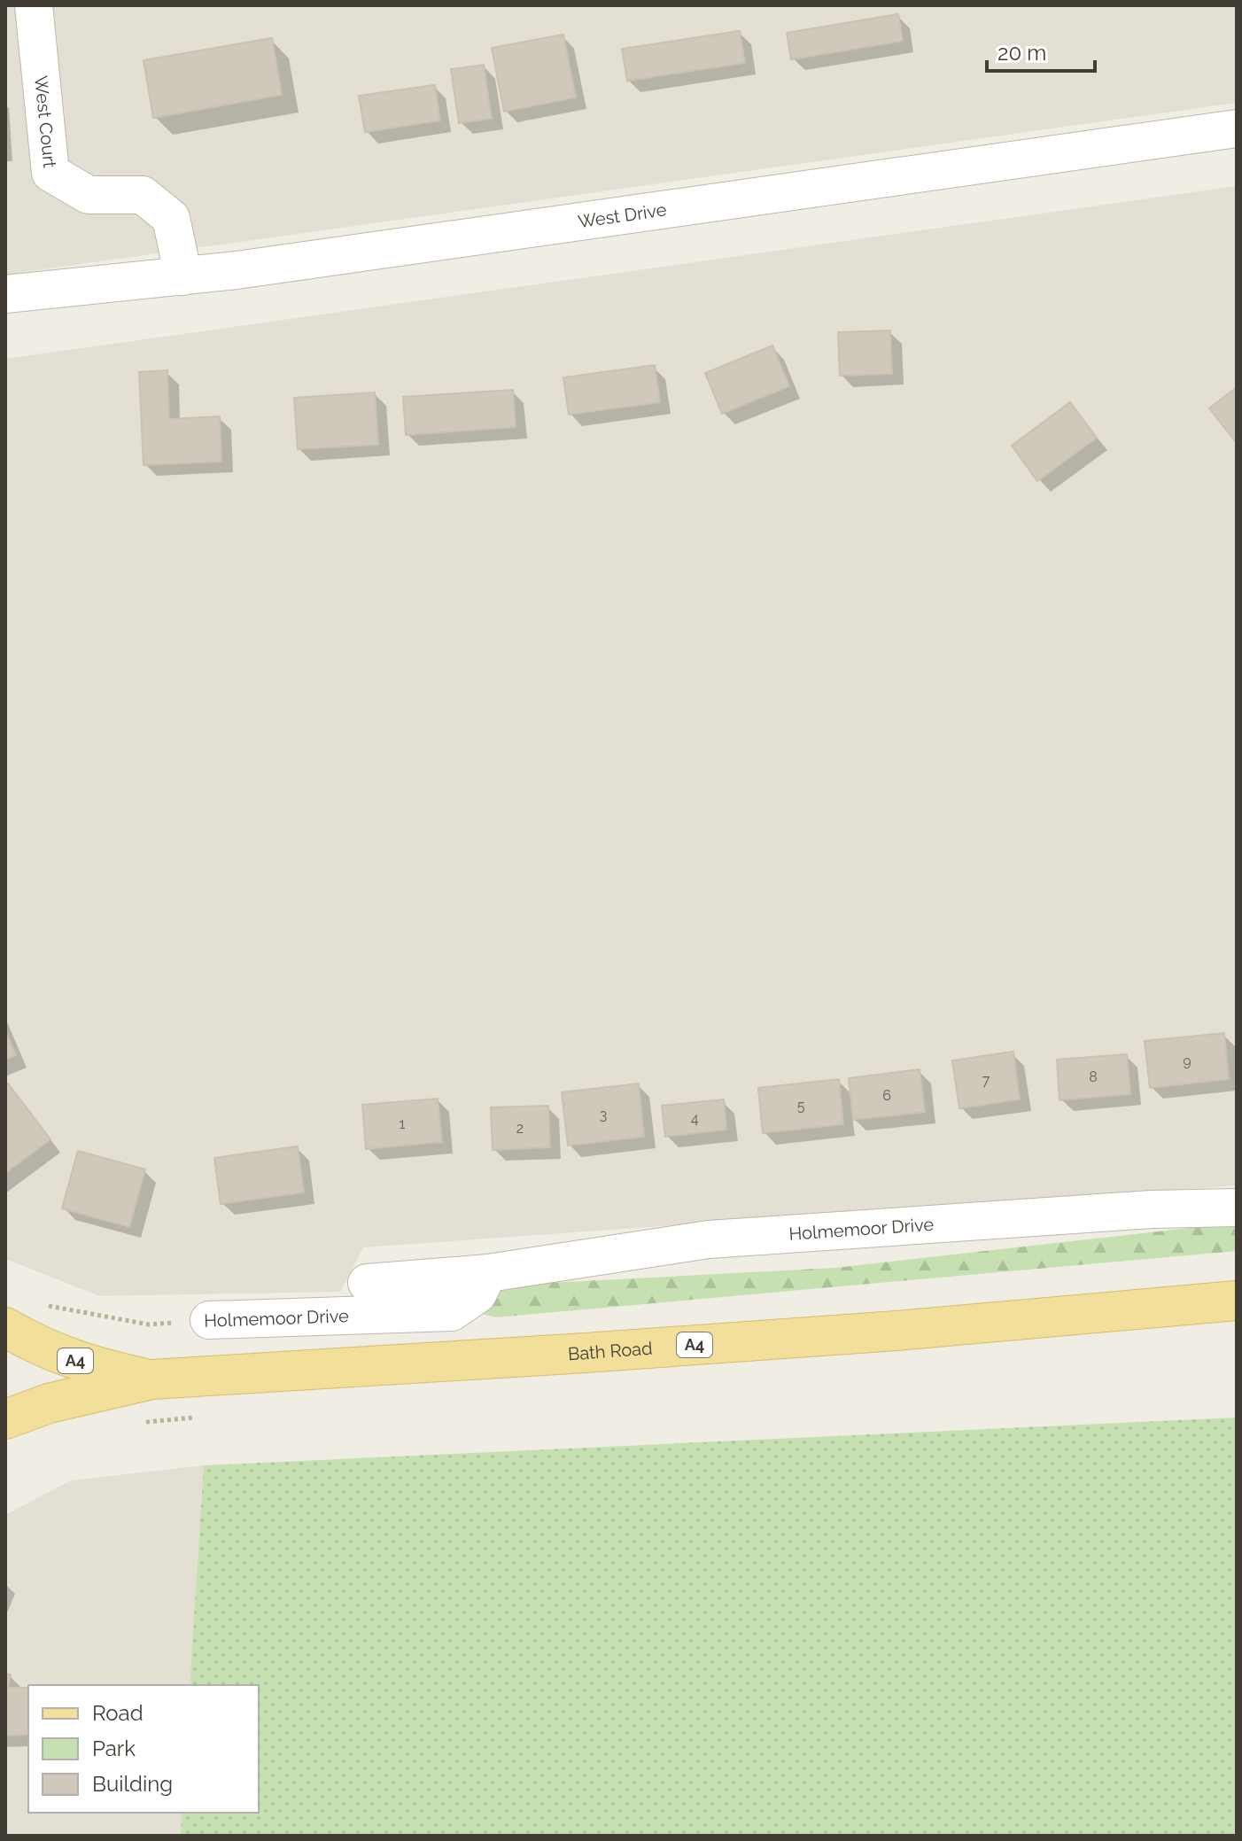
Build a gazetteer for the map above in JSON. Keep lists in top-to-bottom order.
{
  "streets": {
    "main road": ["A4", "Bath Road"],
    "street": ["West Court", "West Drive", "Holmemoor Drive"]
  },
  "crossings": [
    ["West Court", "West Drive"]
  ],
  "house_numbers": [
    "9",
    "8",
    "7",
    "6",
    "5",
    "3",
    "4",
    "1",
    "2"
  ],
  "legend": ["Road", "Park", "Building"],
  "scale_bar": "20 m"
}
